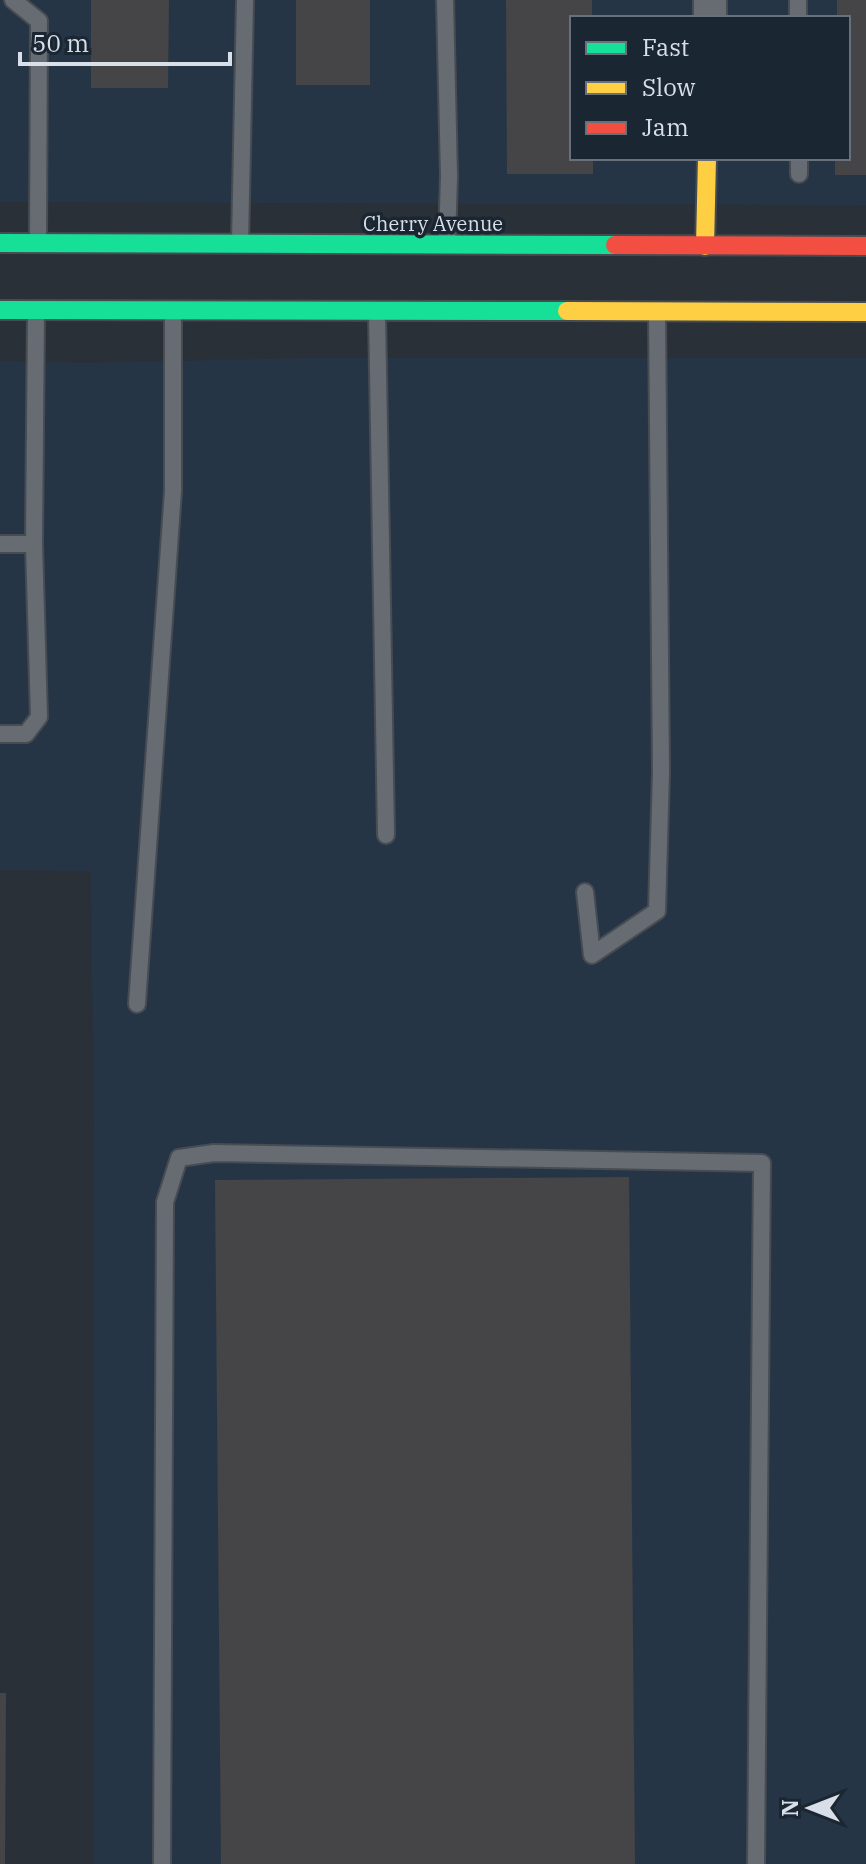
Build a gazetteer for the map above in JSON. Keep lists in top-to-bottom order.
{
  "streets": {
    "main road": ["Cherry Avenue"]
  },
  "legend": ["Fast", "Slow", "Jam"],
  "scale_bar": "50 m",
  "north": "left"
}
